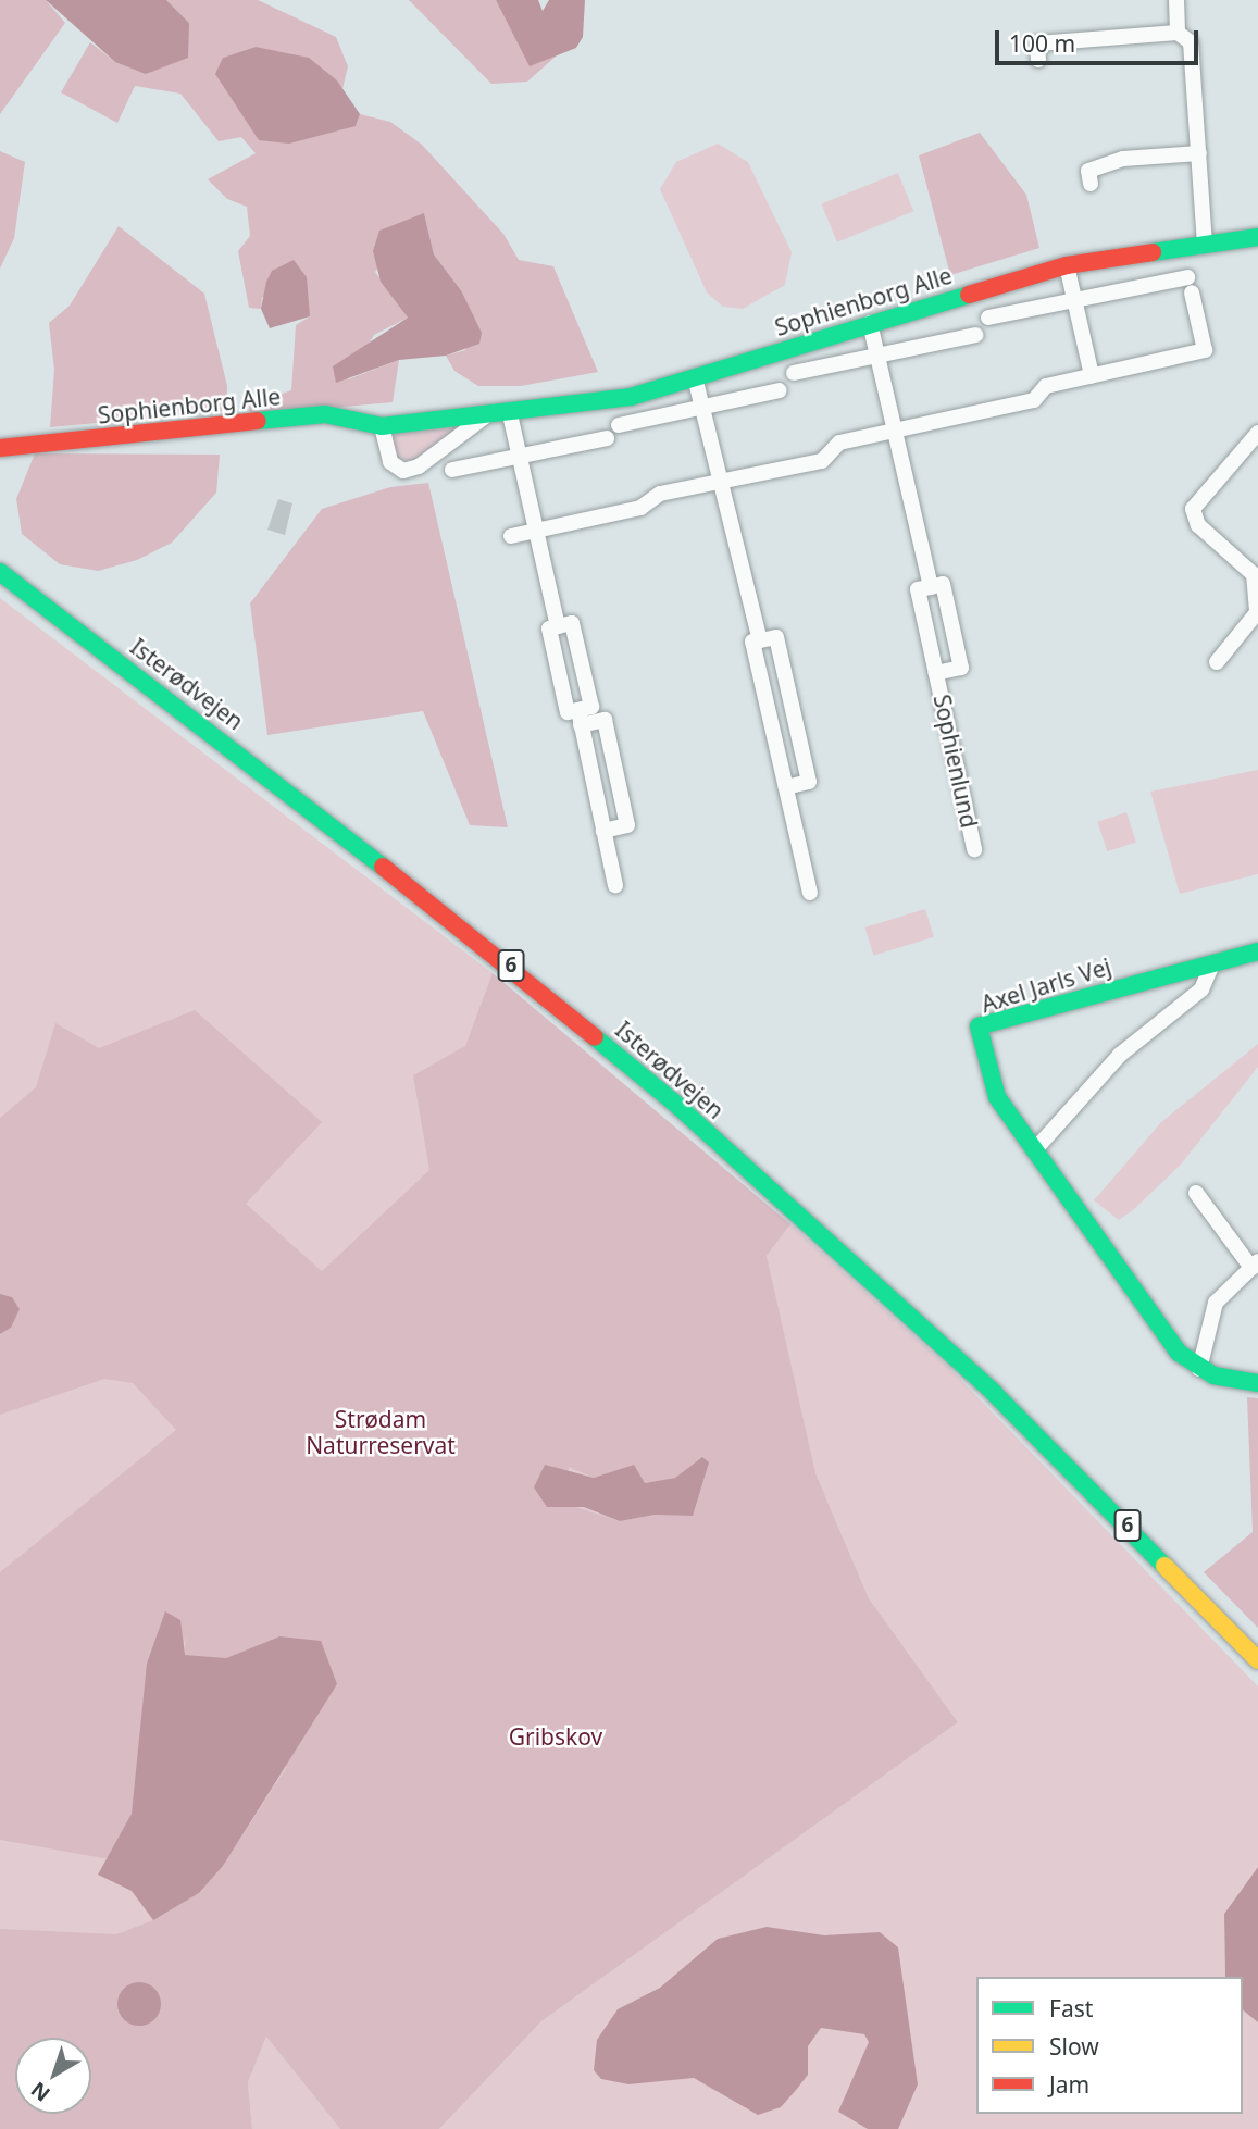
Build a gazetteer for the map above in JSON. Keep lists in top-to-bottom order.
{
  "streets": {
    "main road": [
      "Sophienborg Alle",
      "Isterødvejen",
      "6",
      "Axel Jarls Vej"
    ],
    "street": ["Sophienlund"]
  },
  "crossings": [
    ["Sophienborg Alle", "Sophienlund"]
  ],
  "parks": ["Strødam Naturreservat", "Gribskov"],
  "legend": ["Fast", "Slow", "Jam"],
  "scale_bar": "100 m",
  "north": "bottom left"
}
